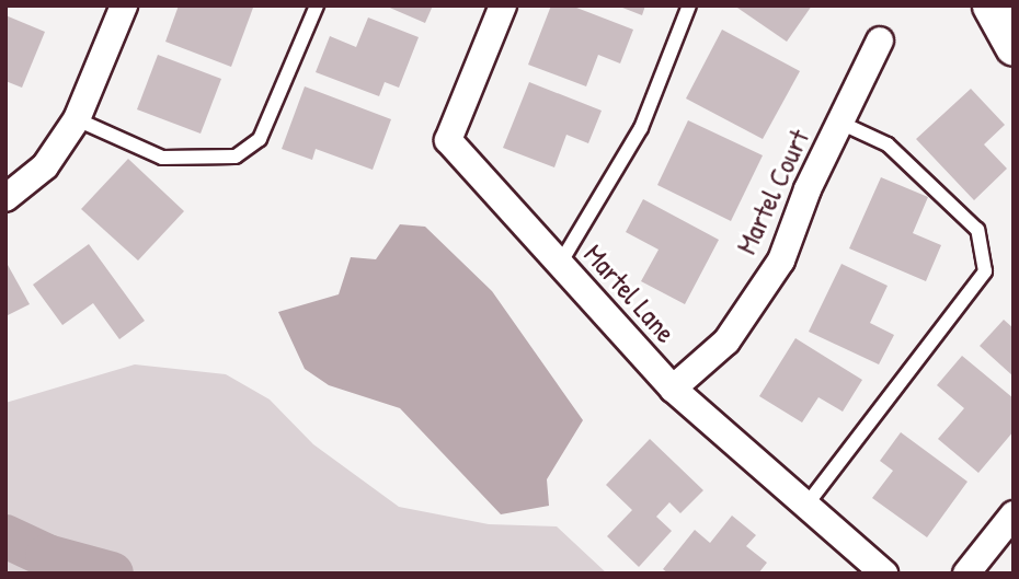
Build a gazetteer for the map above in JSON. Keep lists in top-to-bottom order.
{
  "streets": {
    "street": ["Martel Court", "Martel Lane"]
  },
  "crossings": [
    ["Martel Court", "Martel Lane"]
  ]
}
